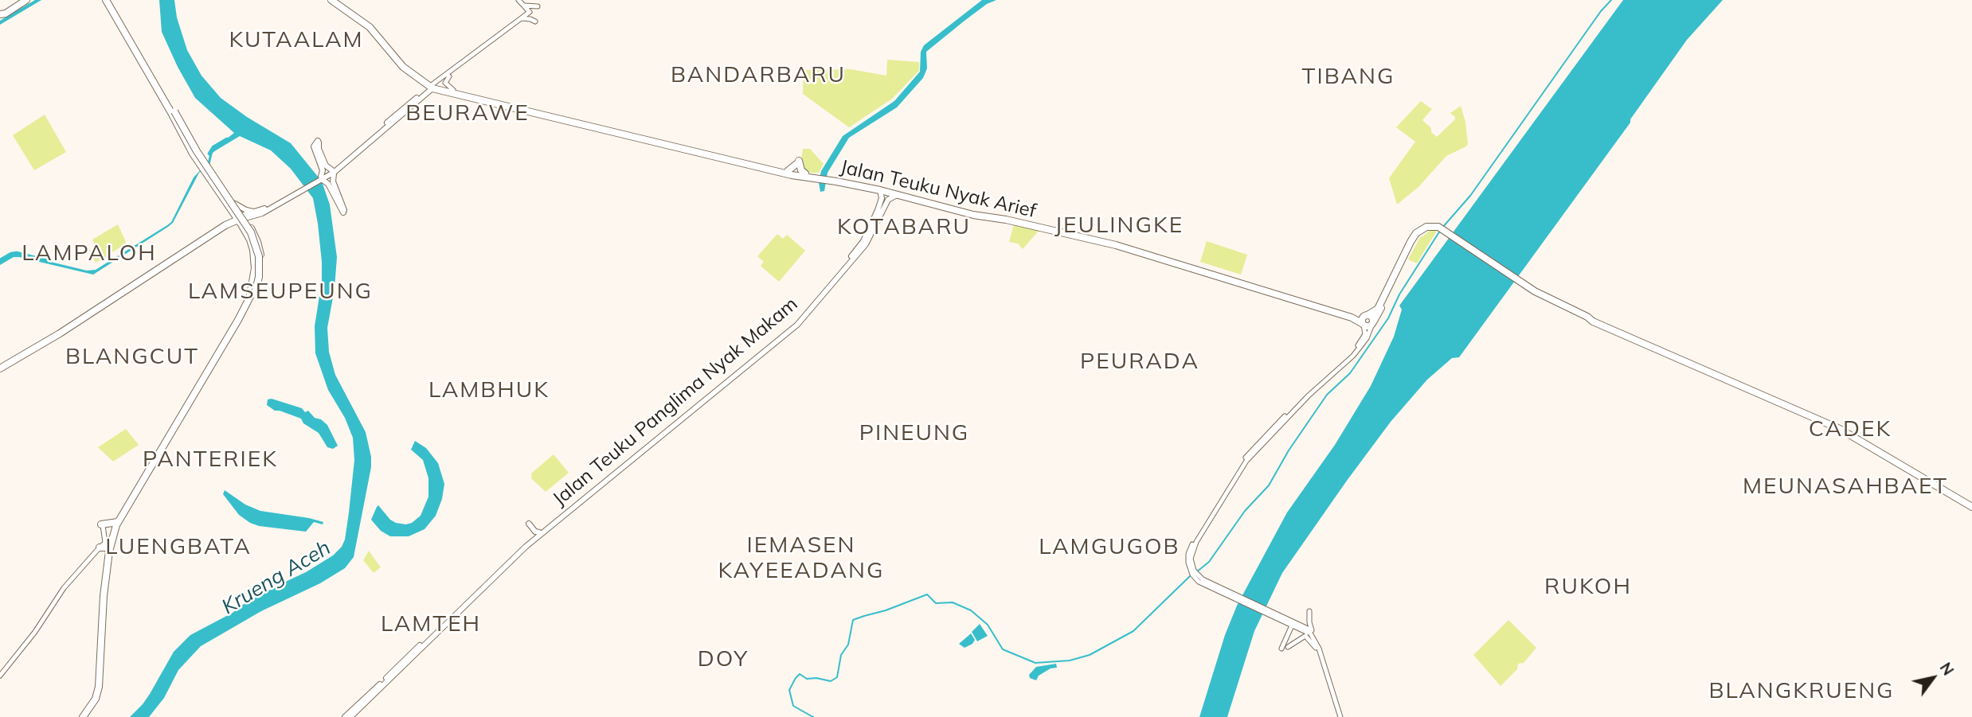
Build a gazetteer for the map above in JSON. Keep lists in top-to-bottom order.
{
  "streets": {
    "highway": ["Jalan Teuku Nyak Arief"],
    "main road": ["Jalan Teuku Panglima Nyak Makam"]
  },
  "crossings": [
    ["Jalan Teuku Nyak Arief", "Jalan Teuku Panglima Nyak Makam"]
  ],
  "districts": [
    "KUTAALAM",
    "BANDARBARU",
    "TIBANG",
    "BEURAWE",
    "JEULINGKE",
    "KOTABARU",
    "LAMPALOH",
    "LAMSEUPEUNG",
    "BLANGCUT",
    "PEURADA",
    "LAMBHUK",
    "CADEK",
    "PINEUNG",
    "PANTERIEK",
    "MEUNASAHBAET",
    "IEMASEN KAYEEADANG",
    "LUENGBATA",
    "LAMGUGOB",
    "RUKOH",
    "LAMTEH",
    "DOY",
    "BLANGKRUENG"
  ],
  "water": ["Krueng Aceh"],
  "north": "top right"
}
